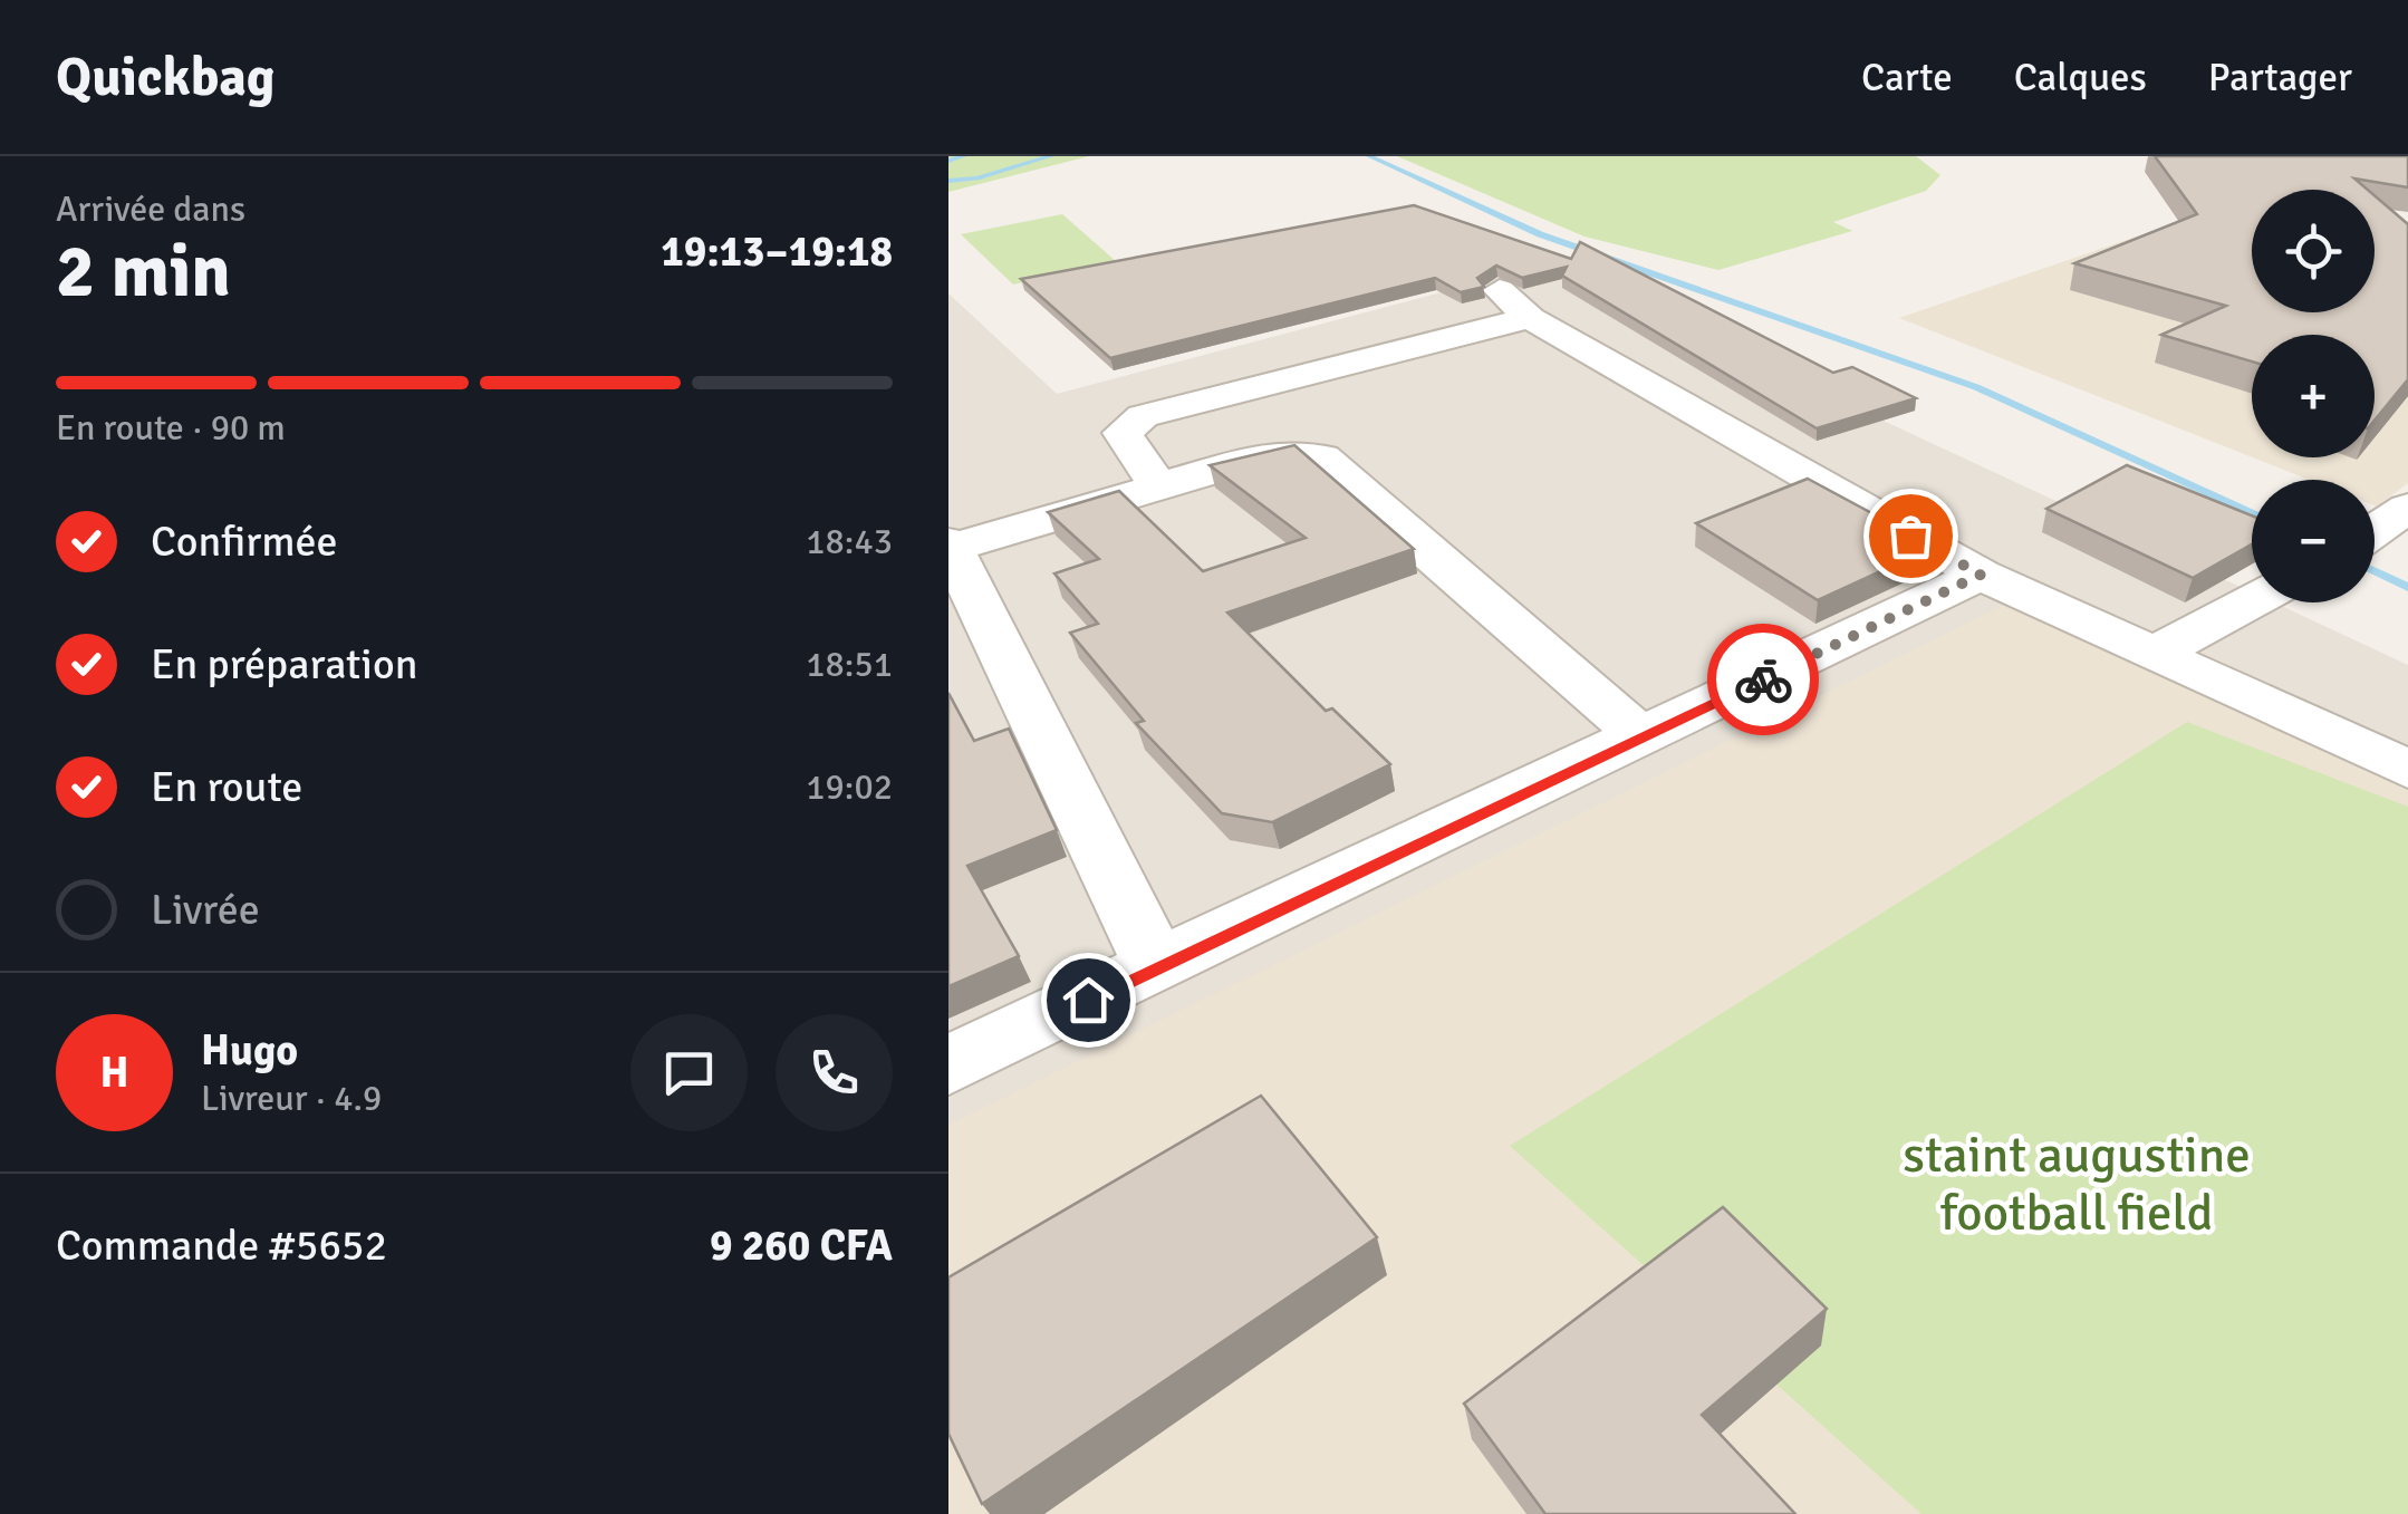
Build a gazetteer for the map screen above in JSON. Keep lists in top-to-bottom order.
{
  "parks": ["staint augustine football field"],
  "page": {
    "header": "Quickbag",
    "nav": ["Carte", "Calques", "Partager"],
    "heading": ["2 min", "Arrivée dans", "19:13–19:18"],
    "panel": [
      "Hugo",
      "Livreur · 4.9",
      "Commande #5652",
      "9 260 CFA"
    ],
    "map_buttons": ["+", "−"],
    "bar": "En route · 90 m",
    "list": [
      ["Confirmée", "18:43"],
      ["En préparation", "18:51"],
      ["En route", "19:02"],
      "Livrée"
    ],
    "round": "H"
  }
}
